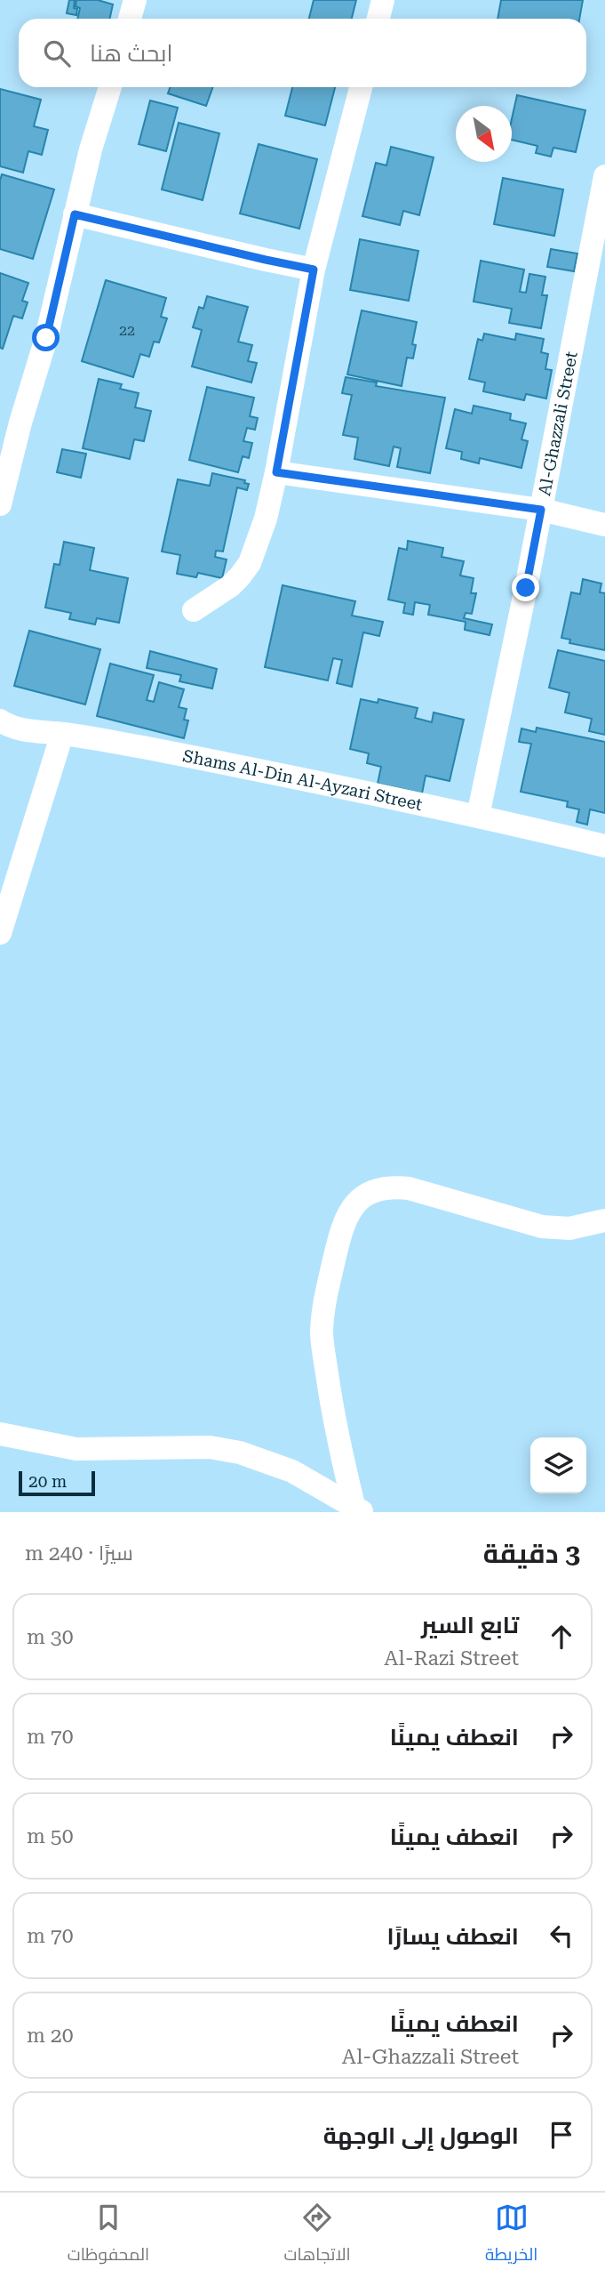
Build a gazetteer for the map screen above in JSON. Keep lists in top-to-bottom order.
{
  "streets": {
    "street": ["Al-Ghazzali Street", "Shams Al-Din Al-Ayzari Street"]
  },
  "crossings": [
    ["Al-Ghazzali Street", "Shams Al-Din Al-Ayzari Street"]
  ],
  "house_numbers": ["22"],
  "scale_bar": "20 m",
  "north": "bottom right",
  "page": {
    "search": "ابحث هنا",
    "scale": "20 m",
    "heading": ["3 دقيقة", "سيرًا · 240 m"],
    "list": [
      ["تابع السير", "Al-Razi Street", "30 m"],
      ["انعطف يمينًا", "70 m"],
      ["انعطف يمينًا", "50 m"],
      ["انعطف يسارًا", "70 m"],
      ["انعطف يمينًا", "Al-Ghazzali Street", "20 m"],
      "الوصول إلى الوجهة"
    ],
    "nav": ["الخريطة", "الاتجاهات", "المحفوظات"]
  }
}
